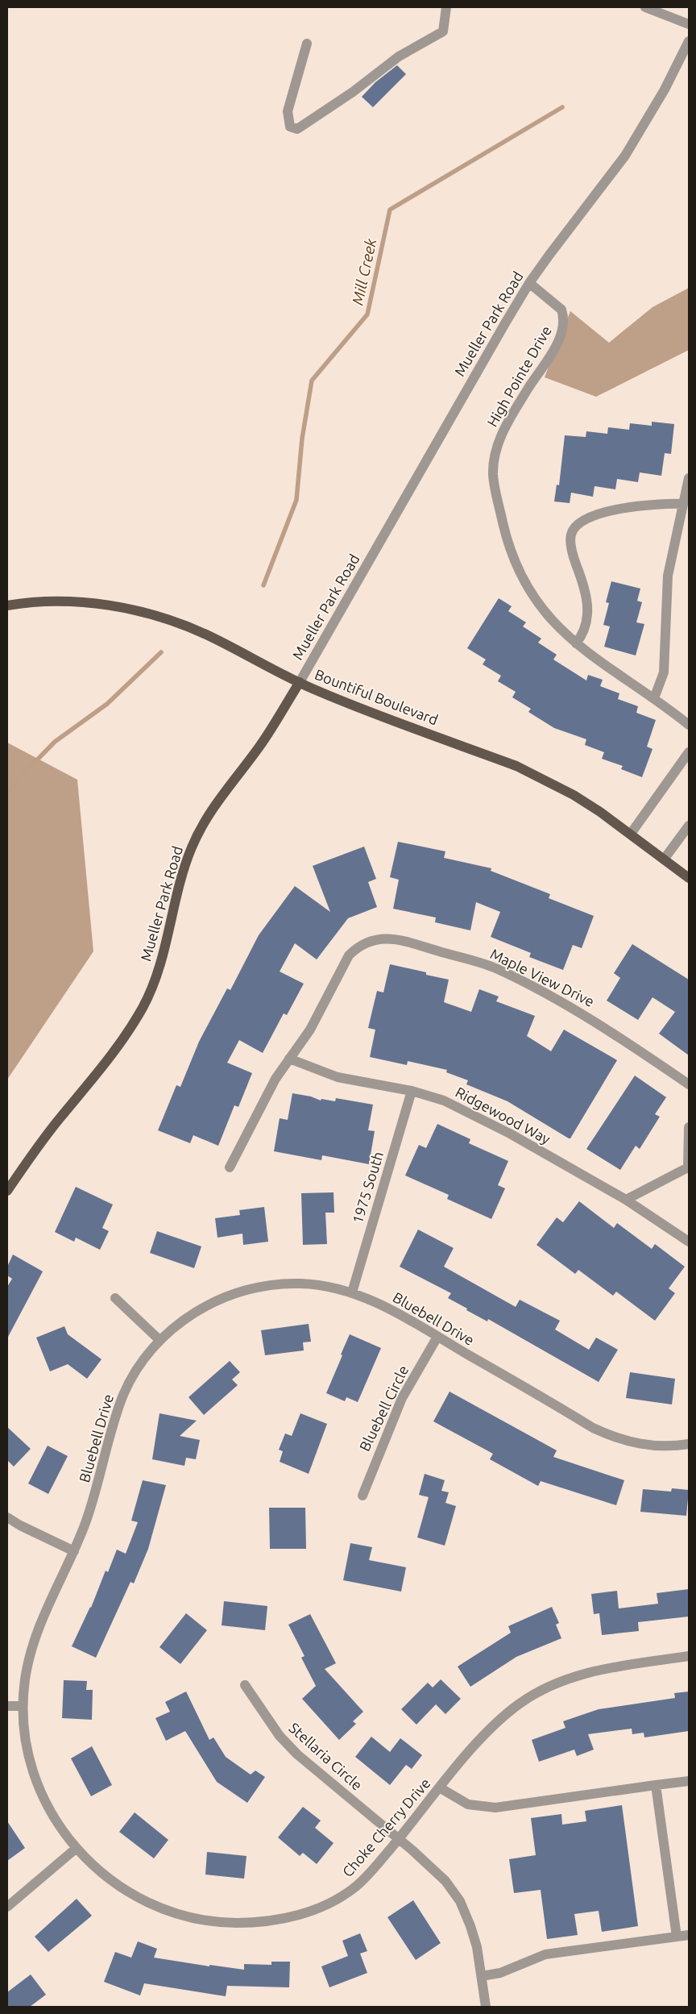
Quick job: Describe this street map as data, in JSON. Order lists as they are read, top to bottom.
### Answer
{
  "streets": {
    "main road": ["Mueller Park Road", "Bountiful Boulevard"],
    "street": [
      "High Pointe Drive",
      "Maple View Drive",
      "Ridgewood Way",
      "1975 South",
      "Bluebell Drive",
      "Bluebell Circle",
      "Stellaria Circle",
      "Choke Cherry Drive"
    ]
  },
  "crossings": [
    ["Mueller Park Road", "High Pointe Drive"],
    ["Mueller Park Road", "Bountiful Boulevard"],
    ["Maple View Drive", "Ridgewood Way"],
    ["Ridgewood Way", "1975 South"],
    ["1975 South", "Bluebell Drive"],
    ["Bluebell Drive", "Bluebell Circle"],
    ["Bluebell Drive", "Choke Cherry Drive"],
    ["Stellaria Circle", "Choke Cherry Drive"]
  ],
  "water": ["Mill Creek"]
}
